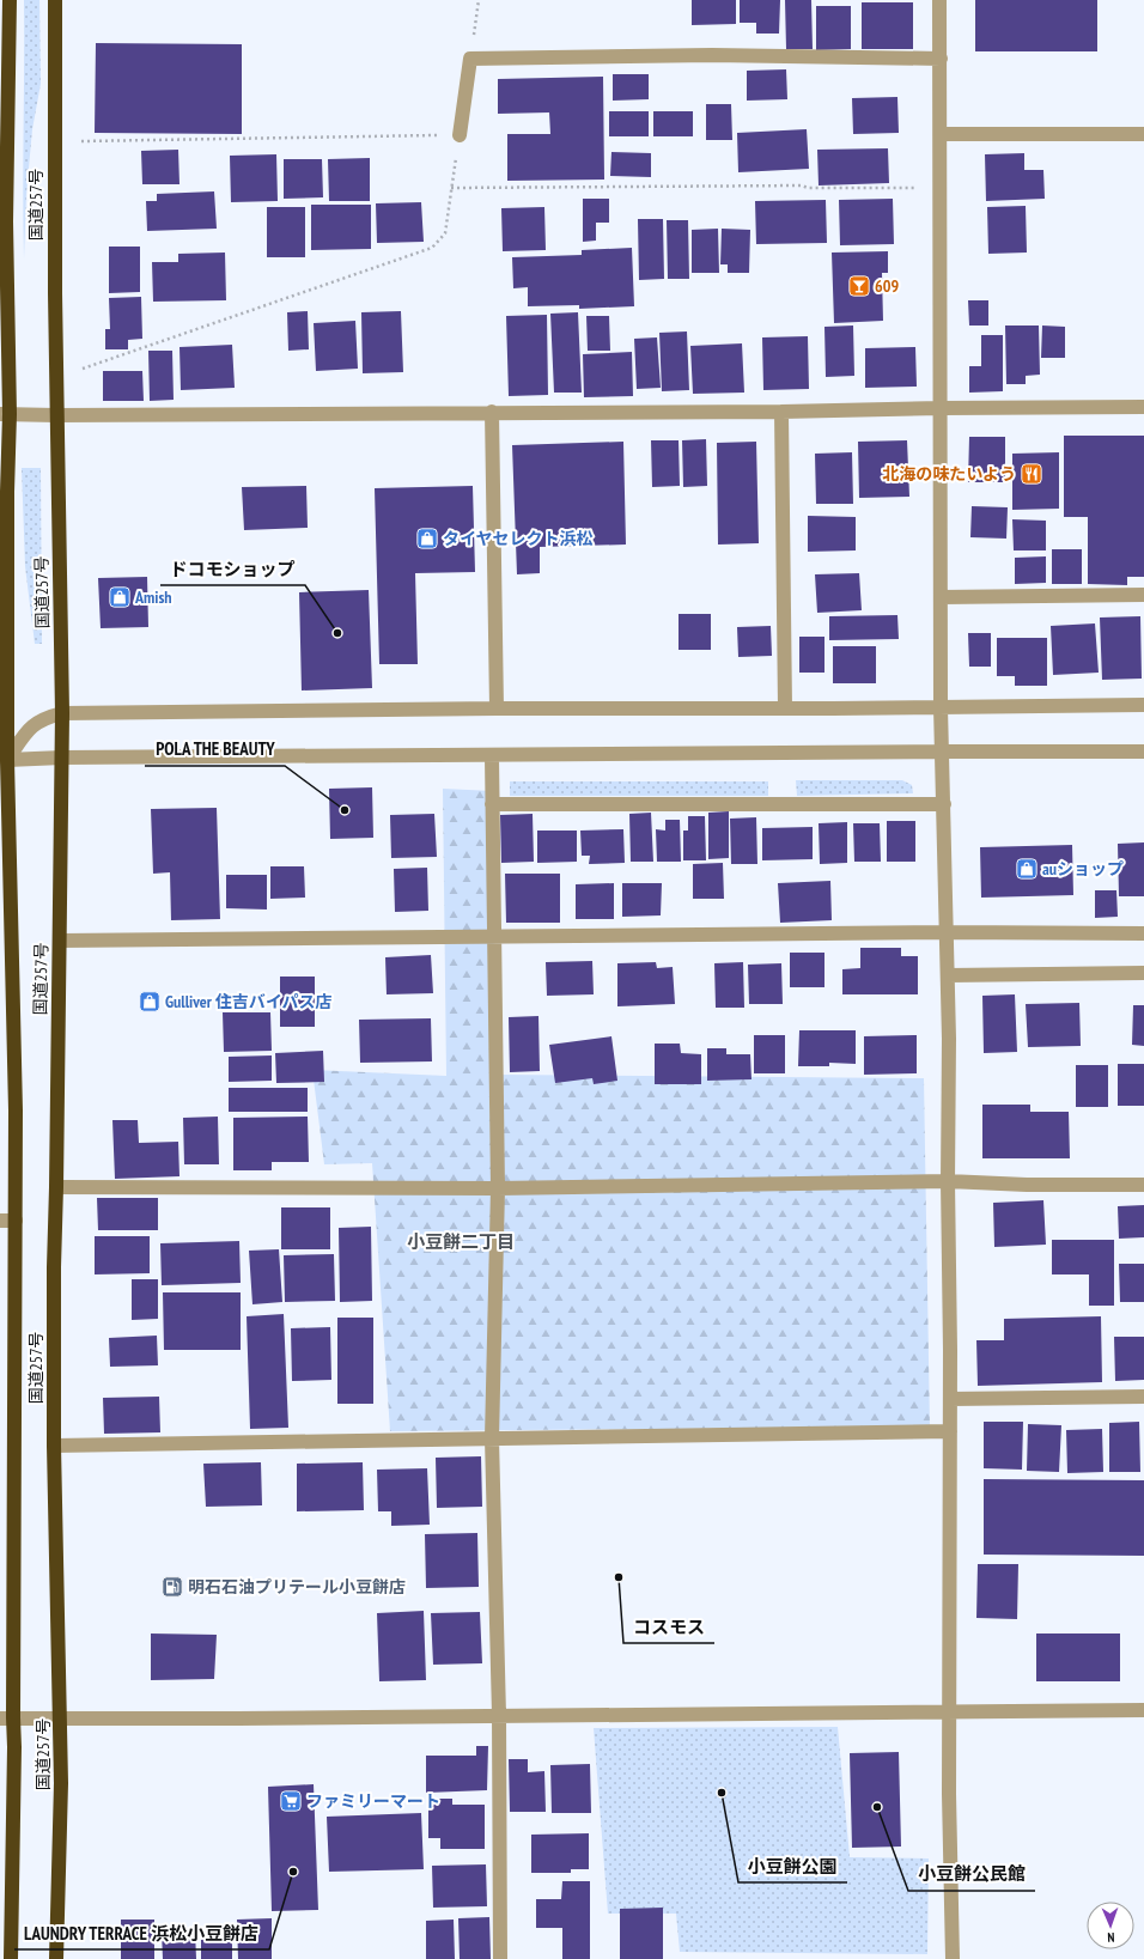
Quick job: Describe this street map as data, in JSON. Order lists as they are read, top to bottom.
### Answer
{
  "streets": {
    "highway": ["国道257号"]
  },
  "districts": ["小豆餅二丁目"],
  "places": {
    "bar": ["609"],
    "restaurant": ["北海の味たいよう"],
    "shop": [
      "タイヤセレクト浜松",
      "Amish",
      "auショップ",
      "Gulliver 住吉バイパス店"
    ],
    "other": [
      "ドコモショップ",
      "POLA THE BEAUTY",
      "コスモス",
      "小豆餅公園",
      "小豆餅公民館",
      "LAUNDRY TERRACE 浜松小豆餅店"
    ],
    "fuel station": ["明石石油プリテール小豆餅店"],
    "supermarket": ["ファミリーマート"]
  },
  "north": "bottom"
}
